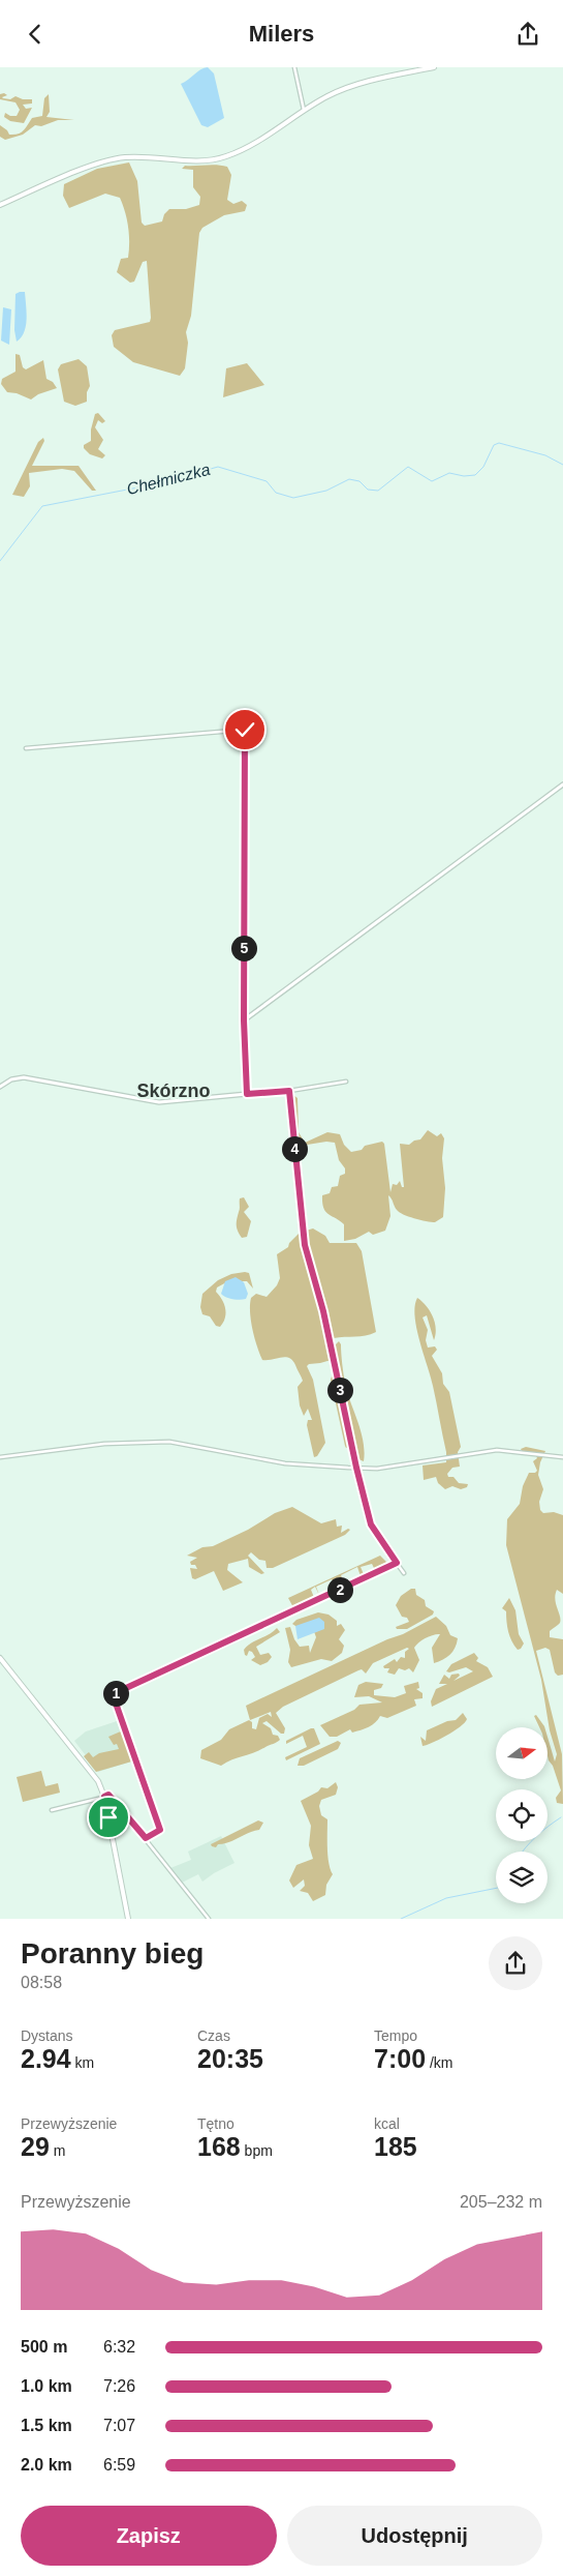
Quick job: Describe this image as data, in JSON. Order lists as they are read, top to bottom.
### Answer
{
  "districts": ["Skórzno"],
  "water": ["Chełmiczka"],
  "north": "right",
  "page": {
    "header": "Milers",
    "pins": [
      "5",
      "4",
      "3",
      "2",
      "1"
    ],
    "heading": ["Poranny bieg", "08:58"],
    "stats": [
      ["Dystans", "2.94 km"],
      ["Czas", "20:35"],
      ["Tempo", "7:00 /km"],
      ["Przewyższenie", "29 m"],
      ["Tętno", "168 bpm"],
      ["kcal", "185"]
    ],
    "chart": ["Przewyższenie", "205–232 m"],
    "list": [
      {
        "name": "500 m",
        "note": "6:32"
      },
      {
        "name": "1.0 km",
        "note": "7:26"
      },
      {
        "name": "1.5 km",
        "note": "7:07"
      },
      {
        "name": "2.0 km",
        "note": "6:59"
      }
    ],
    "buttons": ["Zapisz", "Udostępnij"]
  }
}
